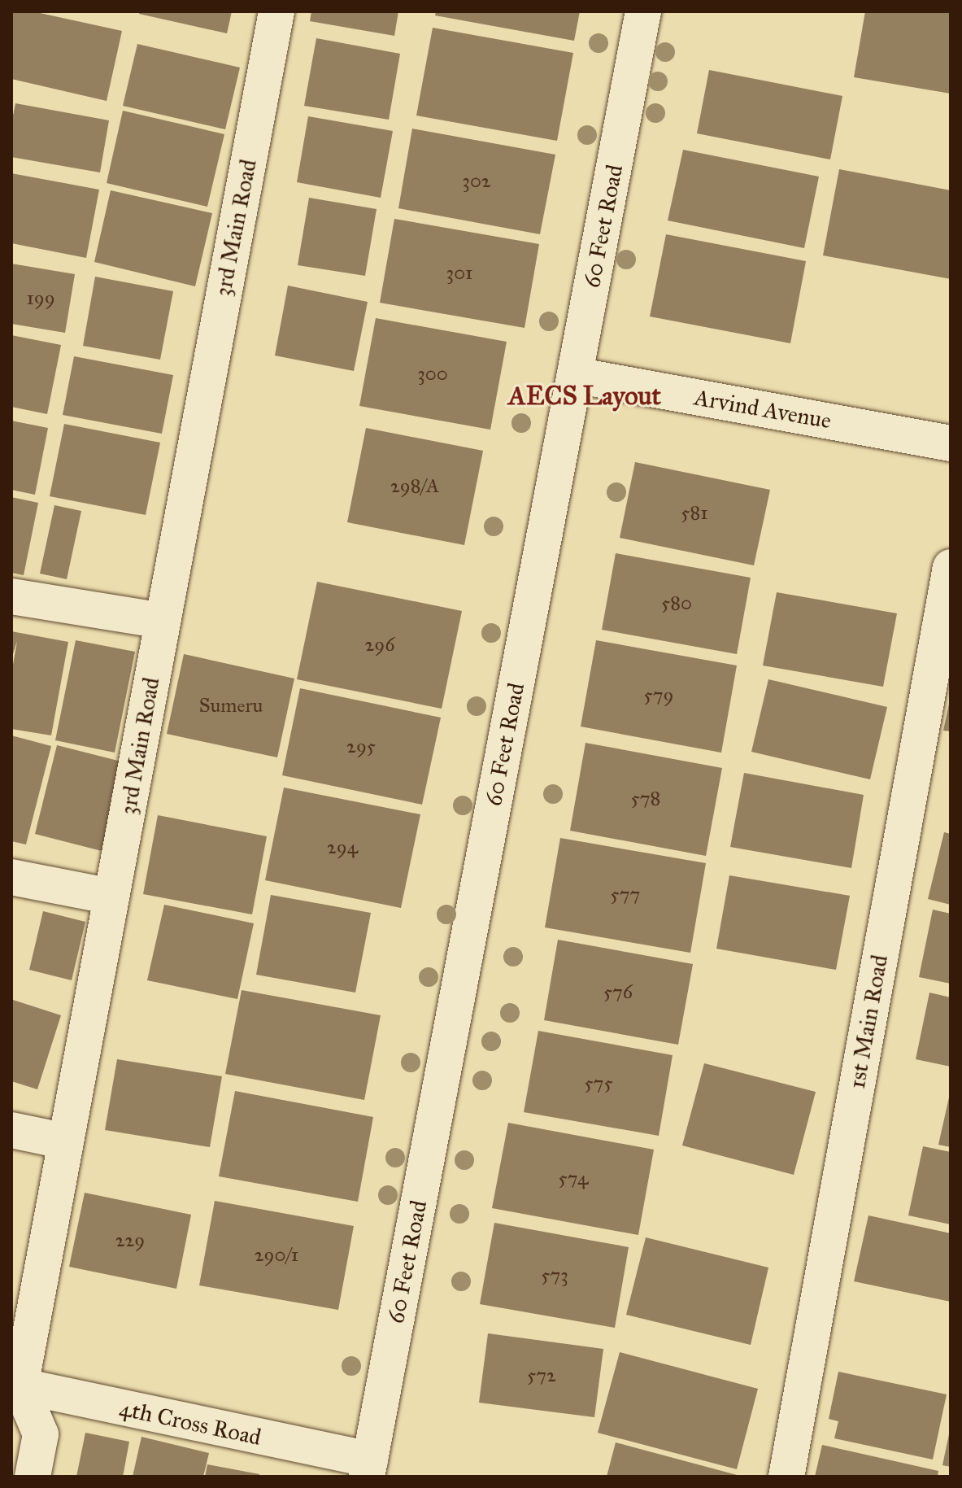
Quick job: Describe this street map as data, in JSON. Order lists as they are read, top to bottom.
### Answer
{
  "streets": {
    "street": [
      "60 Feet Road",
      "3rd Main Road",
      "Arvind Avenue",
      "1st Main Road",
      "4th Cross Road"
    ]
  },
  "crossings": [
    ["60 Feet Road", "Arvind Avenue"],
    ["60 Feet Road", "4th Cross Road"],
    ["3rd Main Road", "4th Cross Road"]
  ],
  "districts": ["AECS Layout"],
  "house_numbers": [
    "302",
    "301",
    "199",
    "300",
    "298/A",
    "581",
    "580",
    "296",
    "579",
    "Sumeru",
    "295",
    "578",
    "294",
    "577",
    "576",
    "575",
    "574",
    "229",
    "290/1",
    "573",
    "572"
  ]
}
